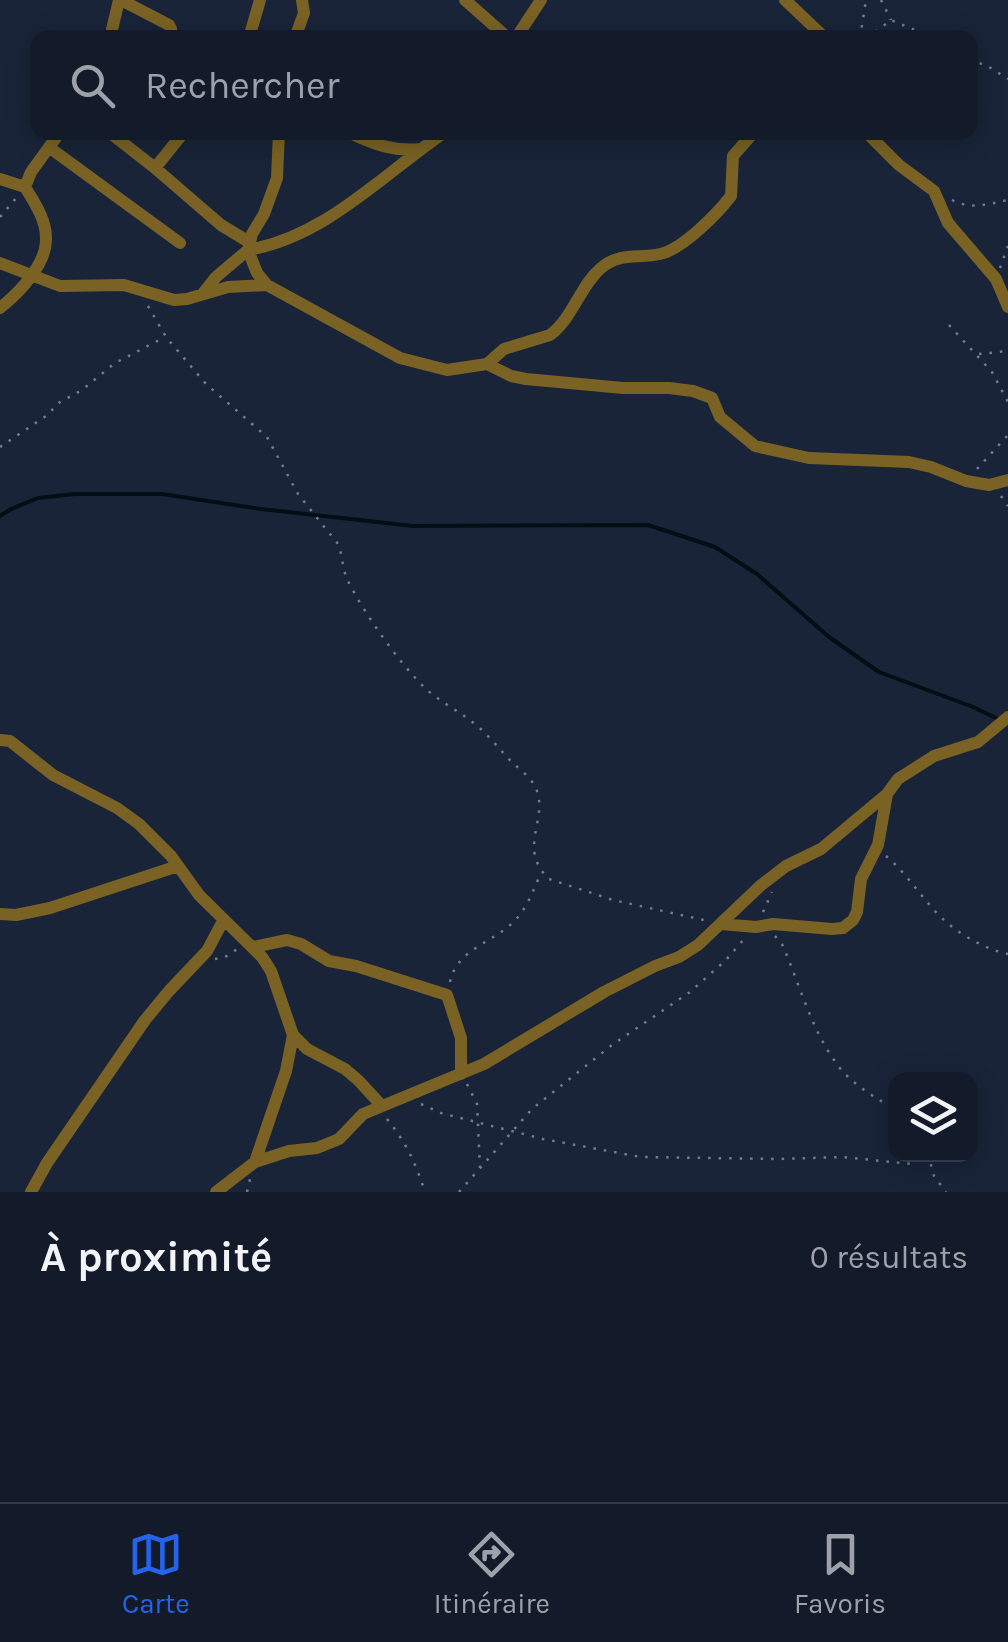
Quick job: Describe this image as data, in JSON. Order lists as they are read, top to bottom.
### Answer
{
  "page": {
    "search": "Rechercher",
    "heading": ["À proximité", "0 résultats"],
    "nav": ["Carte", "Itinéraire", "Favoris"]
  }
}
